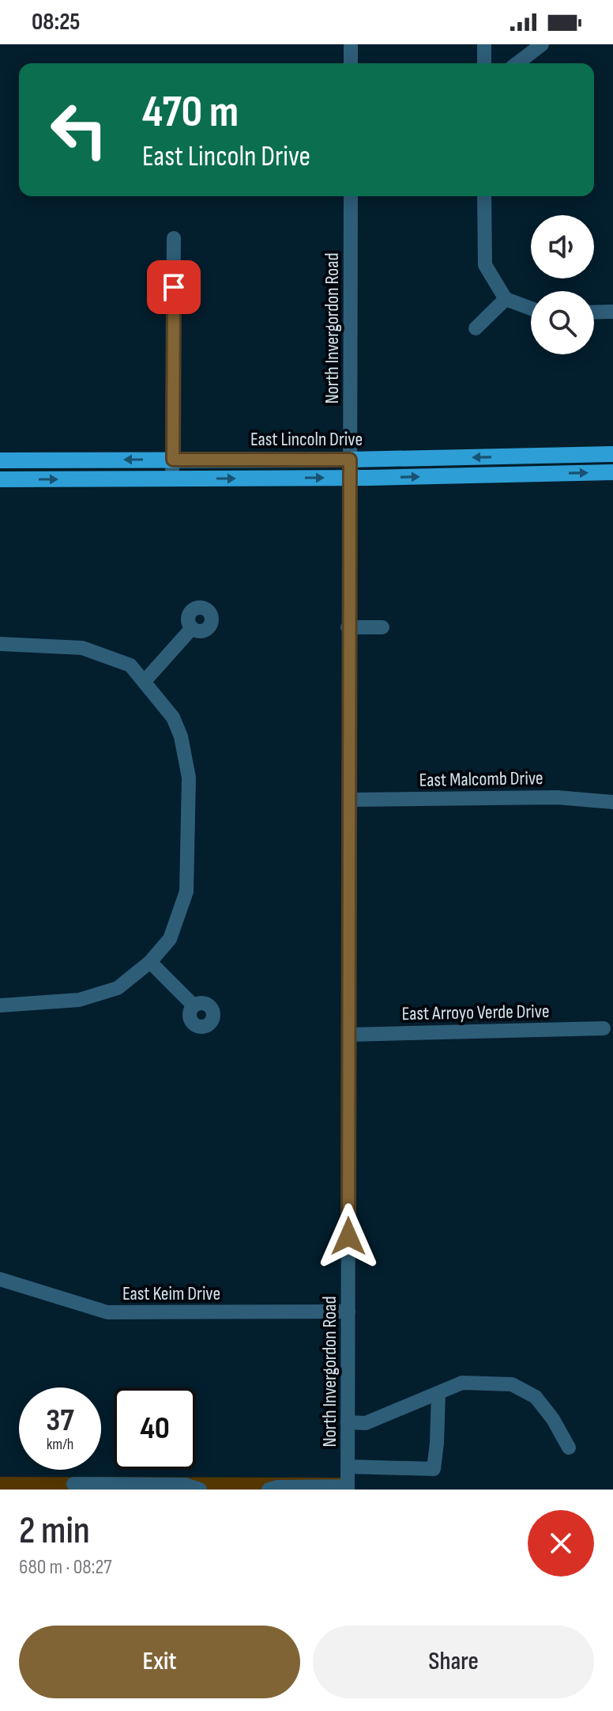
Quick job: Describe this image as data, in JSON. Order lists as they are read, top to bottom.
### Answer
{
  "streets": {
    "main road": ["East Lincoln Drive"],
    "street": [
      "North Invergordon Road",
      "East Malcomb Drive",
      "East Arroyo Verde Drive",
      "East Keim Drive"
    ]
  },
  "crossings": [
    ["North Invergordon Road", "East Lincoln Drive"],
    ["North Invergordon Road", "East Malcomb Drive"],
    ["North Invergordon Road", "East Arroyo Verde Drive"],
    ["North Invergordon Road", "East Keim Drive"]
  ],
  "page": {
    "status": "08:25",
    "turn": ["470 m", "East Lincoln Drive"],
    "speed": "37 km/h",
    "limit": "40",
    "heading": ["2 min", "680 m · 08:27"],
    "buttons": ["Exit", "Share"]
  }
}
